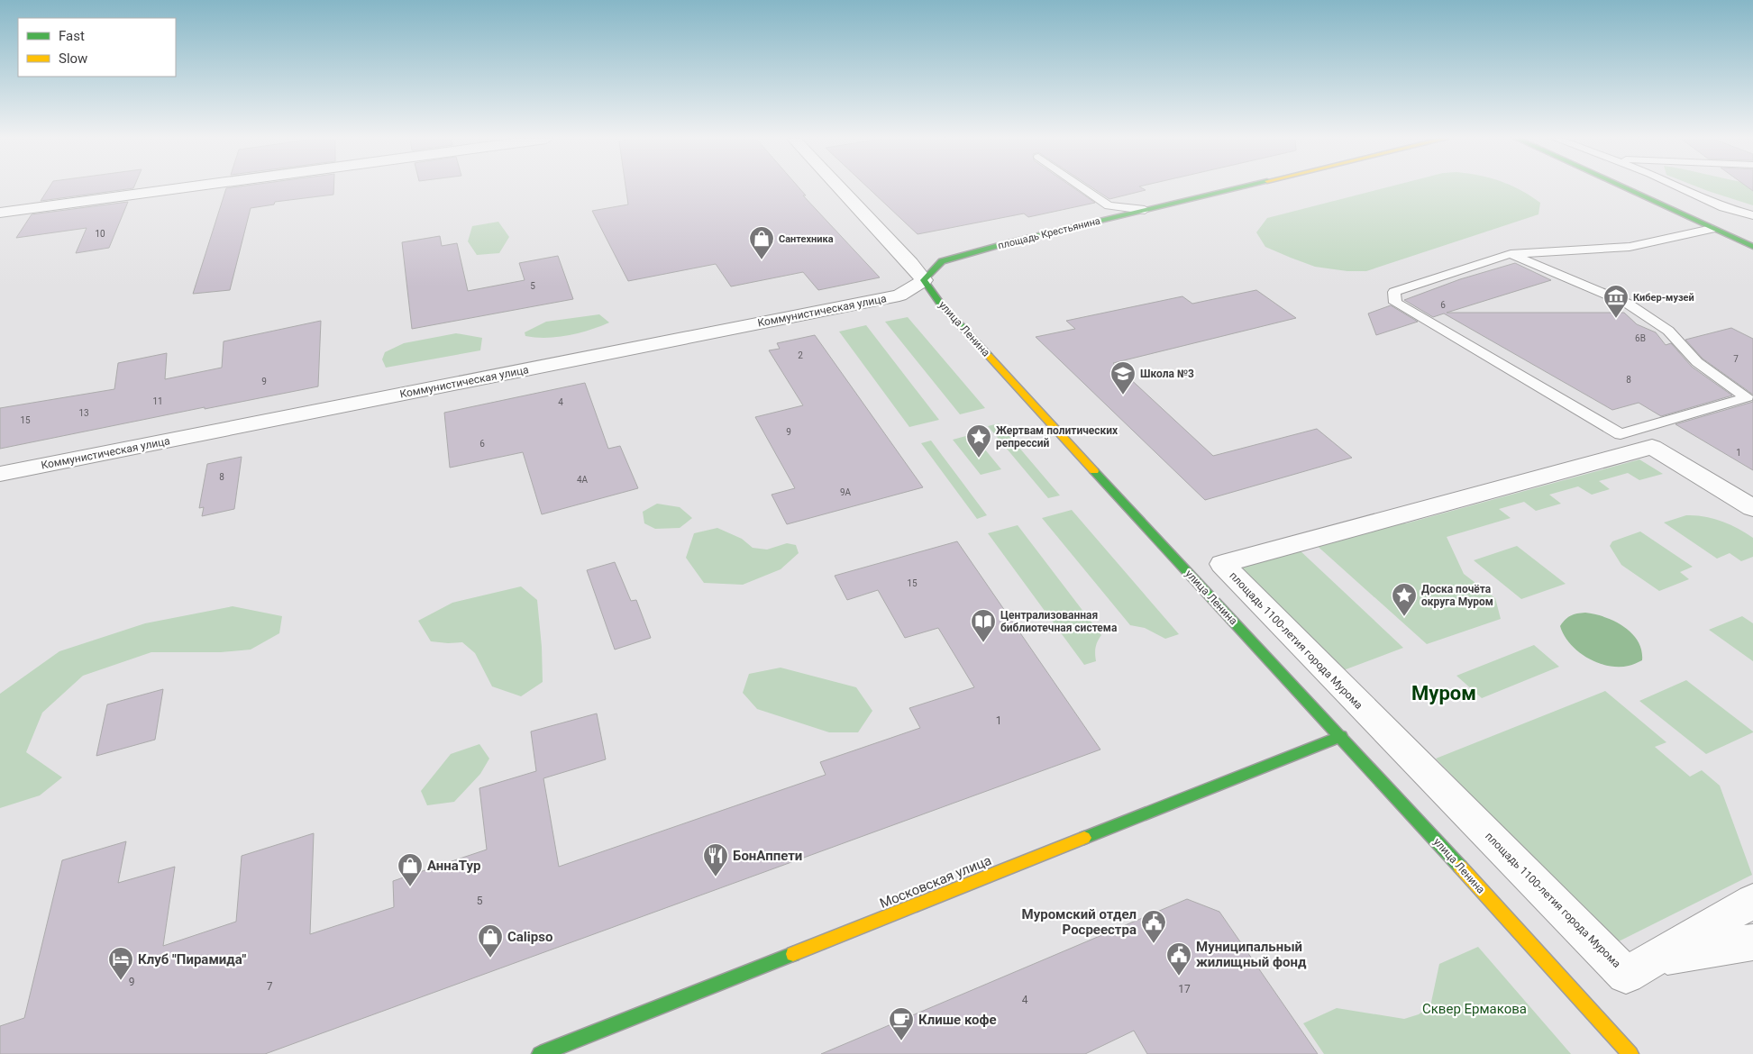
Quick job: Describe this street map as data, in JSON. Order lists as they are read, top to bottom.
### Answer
{
  "streets": {
    "street": [
      "площадь Крестьянина",
      "Коммунистическая улица",
      "улица Ленина",
      "площадь 1100-летия города Мурома",
      "Московская улица"
    ]
  },
  "crossings": [
    ["площадь Крестьянина", "Коммунистическая улица"],
    ["площадь Крестьянина", "улица Ленина"],
    ["Коммунистическая улица", "улица Ленина"],
    ["улица Ленина", "Московская улица"]
  ],
  "districts": ["Муром"],
  "parks": ["Сквер Ермакова"],
  "places": {
    "shop": ["Сантехника", "АннаТур", "Calipso"],
    "museum": ["Кибер-музей"],
    "school or university": ["Школа №3"],
    "place": ["Жертвам политических репрессий", "Доска почёта округа Муром"],
    "library": ["Централизованная библиотечная система"],
    "restaurant": ["БонАппети"],
    "public building": ["Муромский отдел Росреестра", "Муниципальный жилищный фонд"],
    "hotel": ["Клуб \"Пирамида\""],
    "cafe": ["Клише кофе"]
  },
  "house_numbers": [
    "10",
    "5",
    "6",
    "6В",
    "2",
    "7",
    "8",
    "9",
    "11",
    "4",
    "13",
    "15",
    "9",
    "6",
    "1",
    "8",
    "4А",
    "9А",
    "15",
    "1",
    "5",
    "9",
    "7",
    "17",
    "4"
  ],
  "legend": ["Fast", "Slow"]
}
